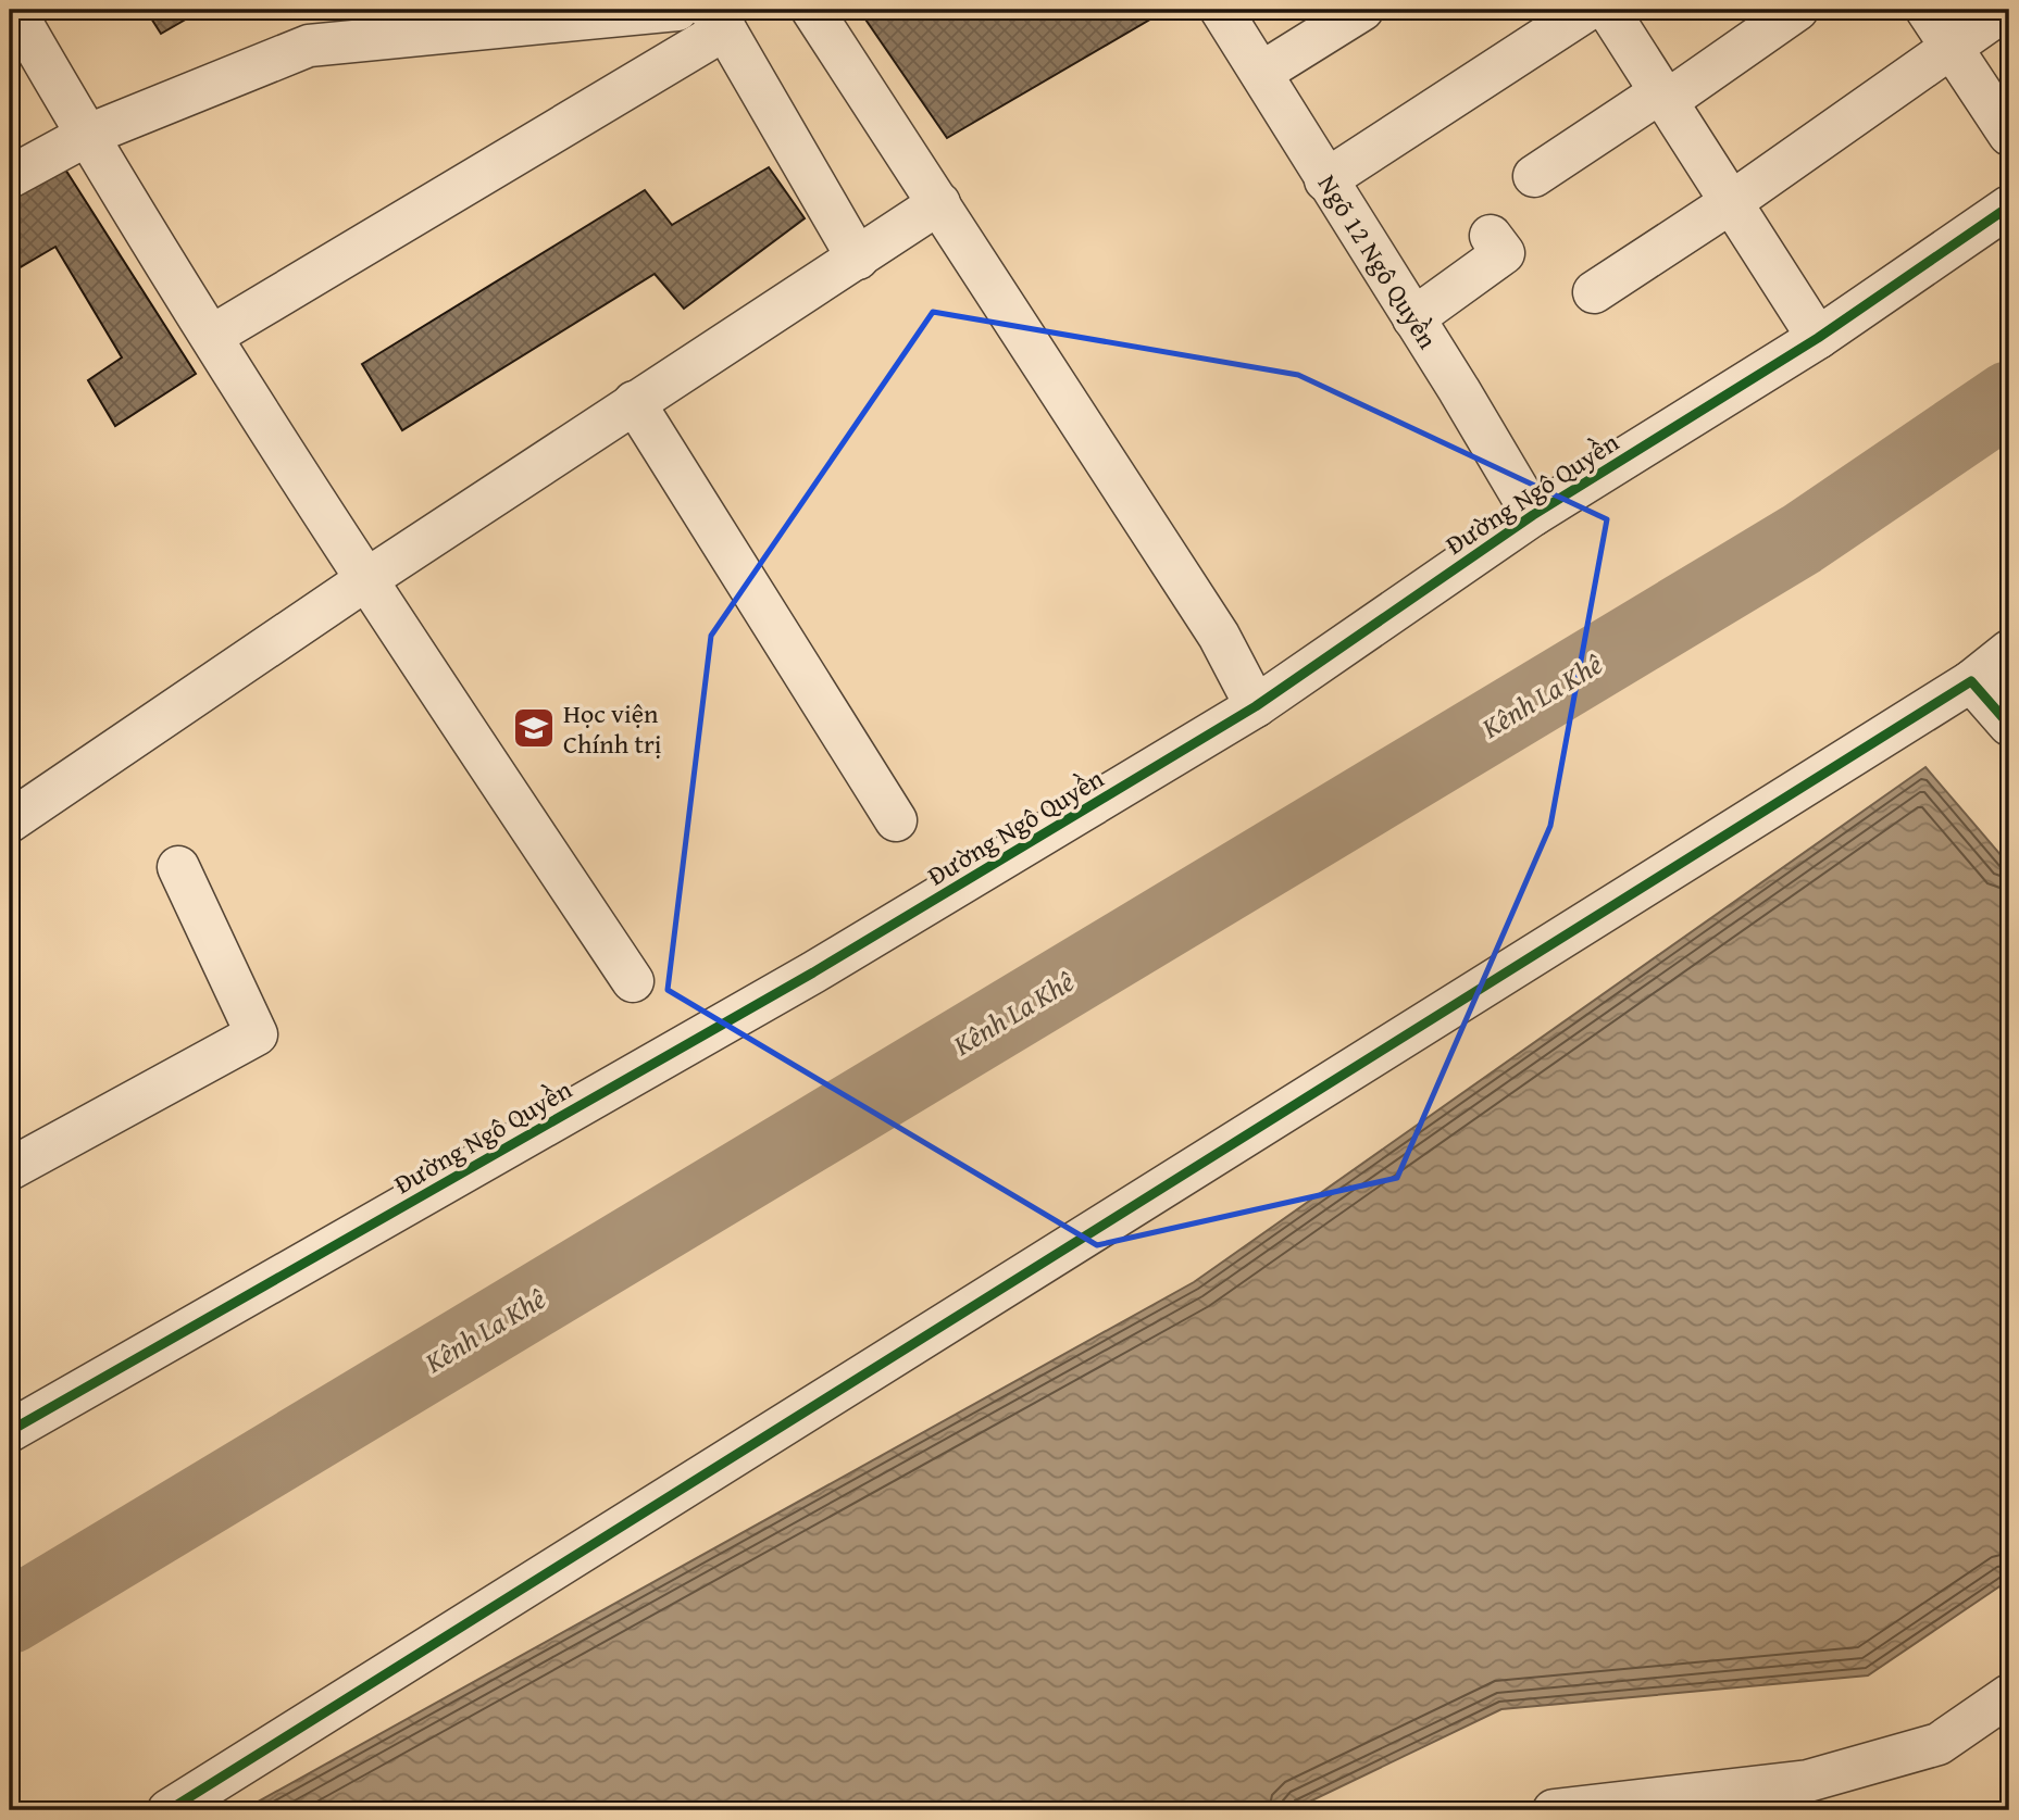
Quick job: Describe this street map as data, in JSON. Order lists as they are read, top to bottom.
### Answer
{
  "streets": {
    "street": ["Ngõ 12 Ngô Quyền", "Đường Ngô Quyền"]
  },
  "crossings": [
    ["Ngõ 12 Ngô Quyền", "Đường Ngô Quyền"]
  ],
  "water": ["Kênh La Khê"],
  "places": {
    "school or university": ["Học viện Chính trị"]
  }
}
